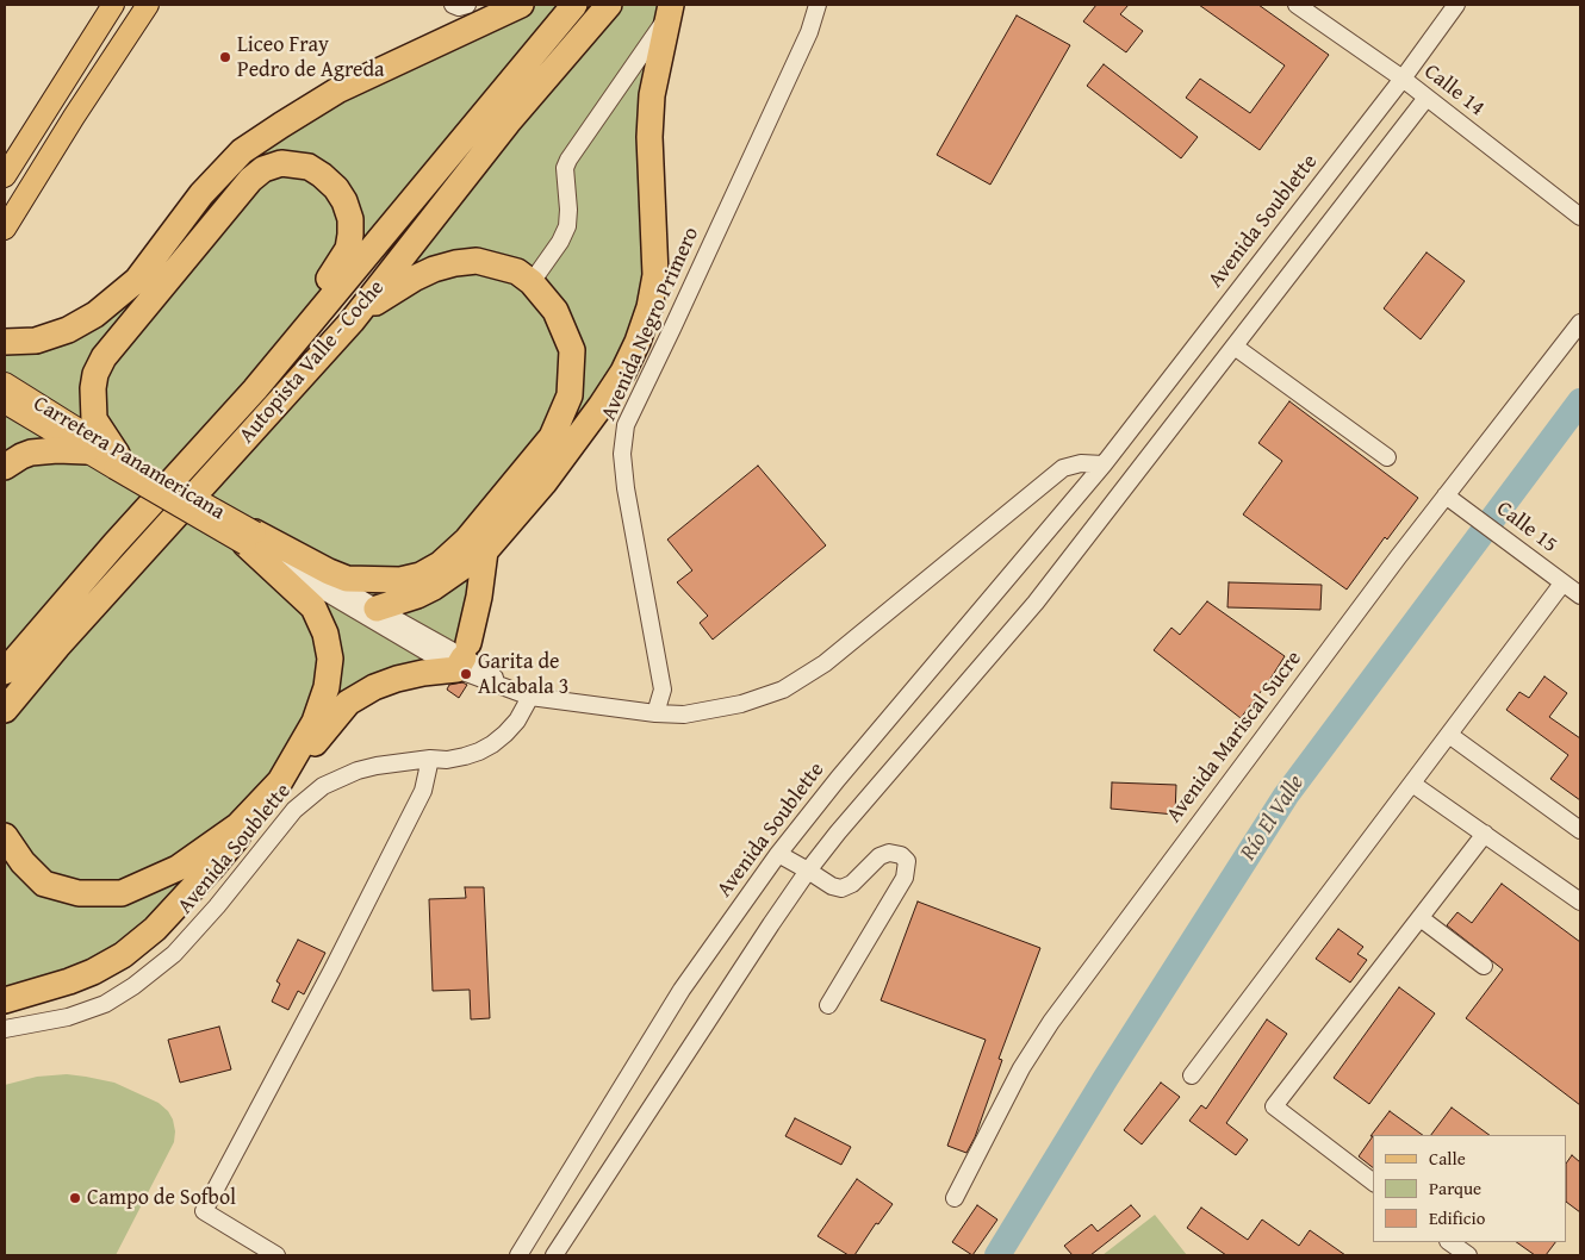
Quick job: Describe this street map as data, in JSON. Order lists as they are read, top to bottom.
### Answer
{
  "streets": {
    "highway": ["Autopista Valle - Coche"],
    "main road": ["Carretera Panamericana"],
    "street": [
      "Calle 14",
      "Avenida Soublette",
      "Avenida Negro Primero",
      "Calle 15",
      "Avenida Mariscal Sucre"
    ]
  },
  "crossings": [
    ["Calle 14", "Avenida Soublette"],
    ["Calle 15", "Avenida Mariscal Sucre"]
  ],
  "water": ["Río El Valle"],
  "places": ["Liceo Fray Pedro de Agreda", "Garita de Alcabala 3", "Campo de Sofbol"],
  "legend": ["Calle", "Parque", "Edificio"]
}
